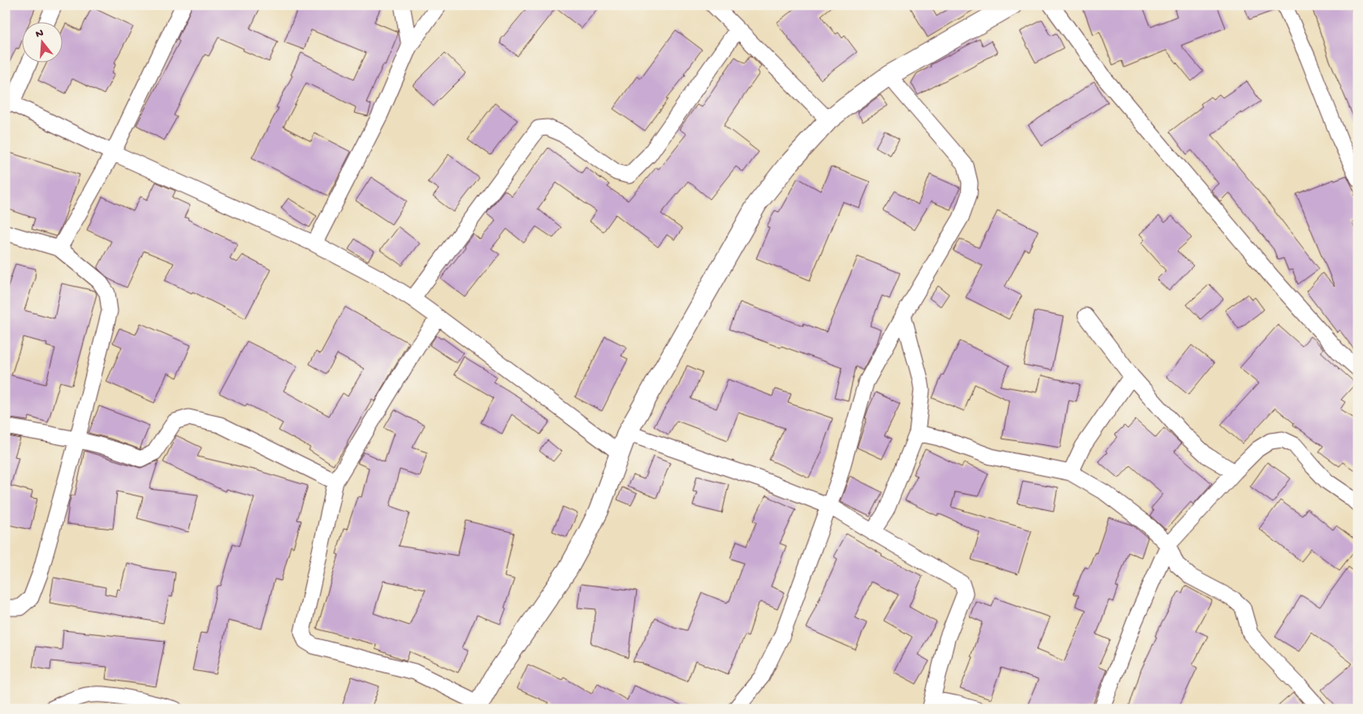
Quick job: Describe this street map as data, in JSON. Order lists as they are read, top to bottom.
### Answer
{
  "north": "top"
}
